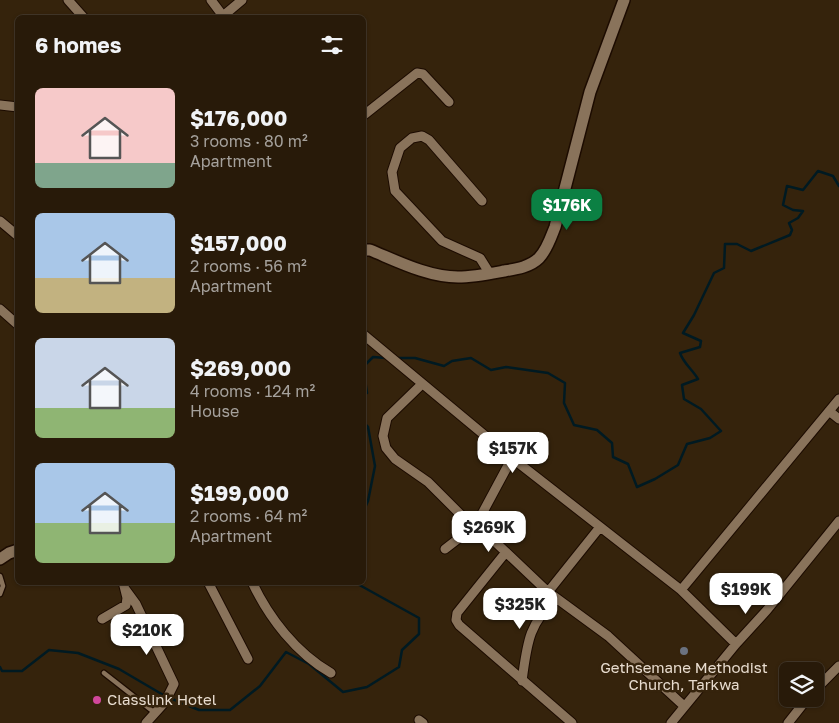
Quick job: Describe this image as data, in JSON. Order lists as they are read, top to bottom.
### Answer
{
  "places": ["Gethsemane Methodist Church, Tarkwa", "Classlink Hotel"],
  "page": {
    "heading": "6 homes",
    "list": [
      {
        "name": "$176,000",
        "note": "3 rooms · 80 m² · Apartment"
      },
      {
        "name": "$157,000",
        "note": "2 rooms · 56 m² · Apartment"
      },
      {
        "name": "$269,000",
        "note": "4 rooms · 124 m² · House"
      },
      {
        "name": "$199,000",
        "note": "2 rooms · 64 m² · Apartment"
      }
    ],
    "price": [
      "$176K",
      "$157K",
      "$269K",
      "$199K",
      "$325K",
      "$210K"
    ]
  }
}
